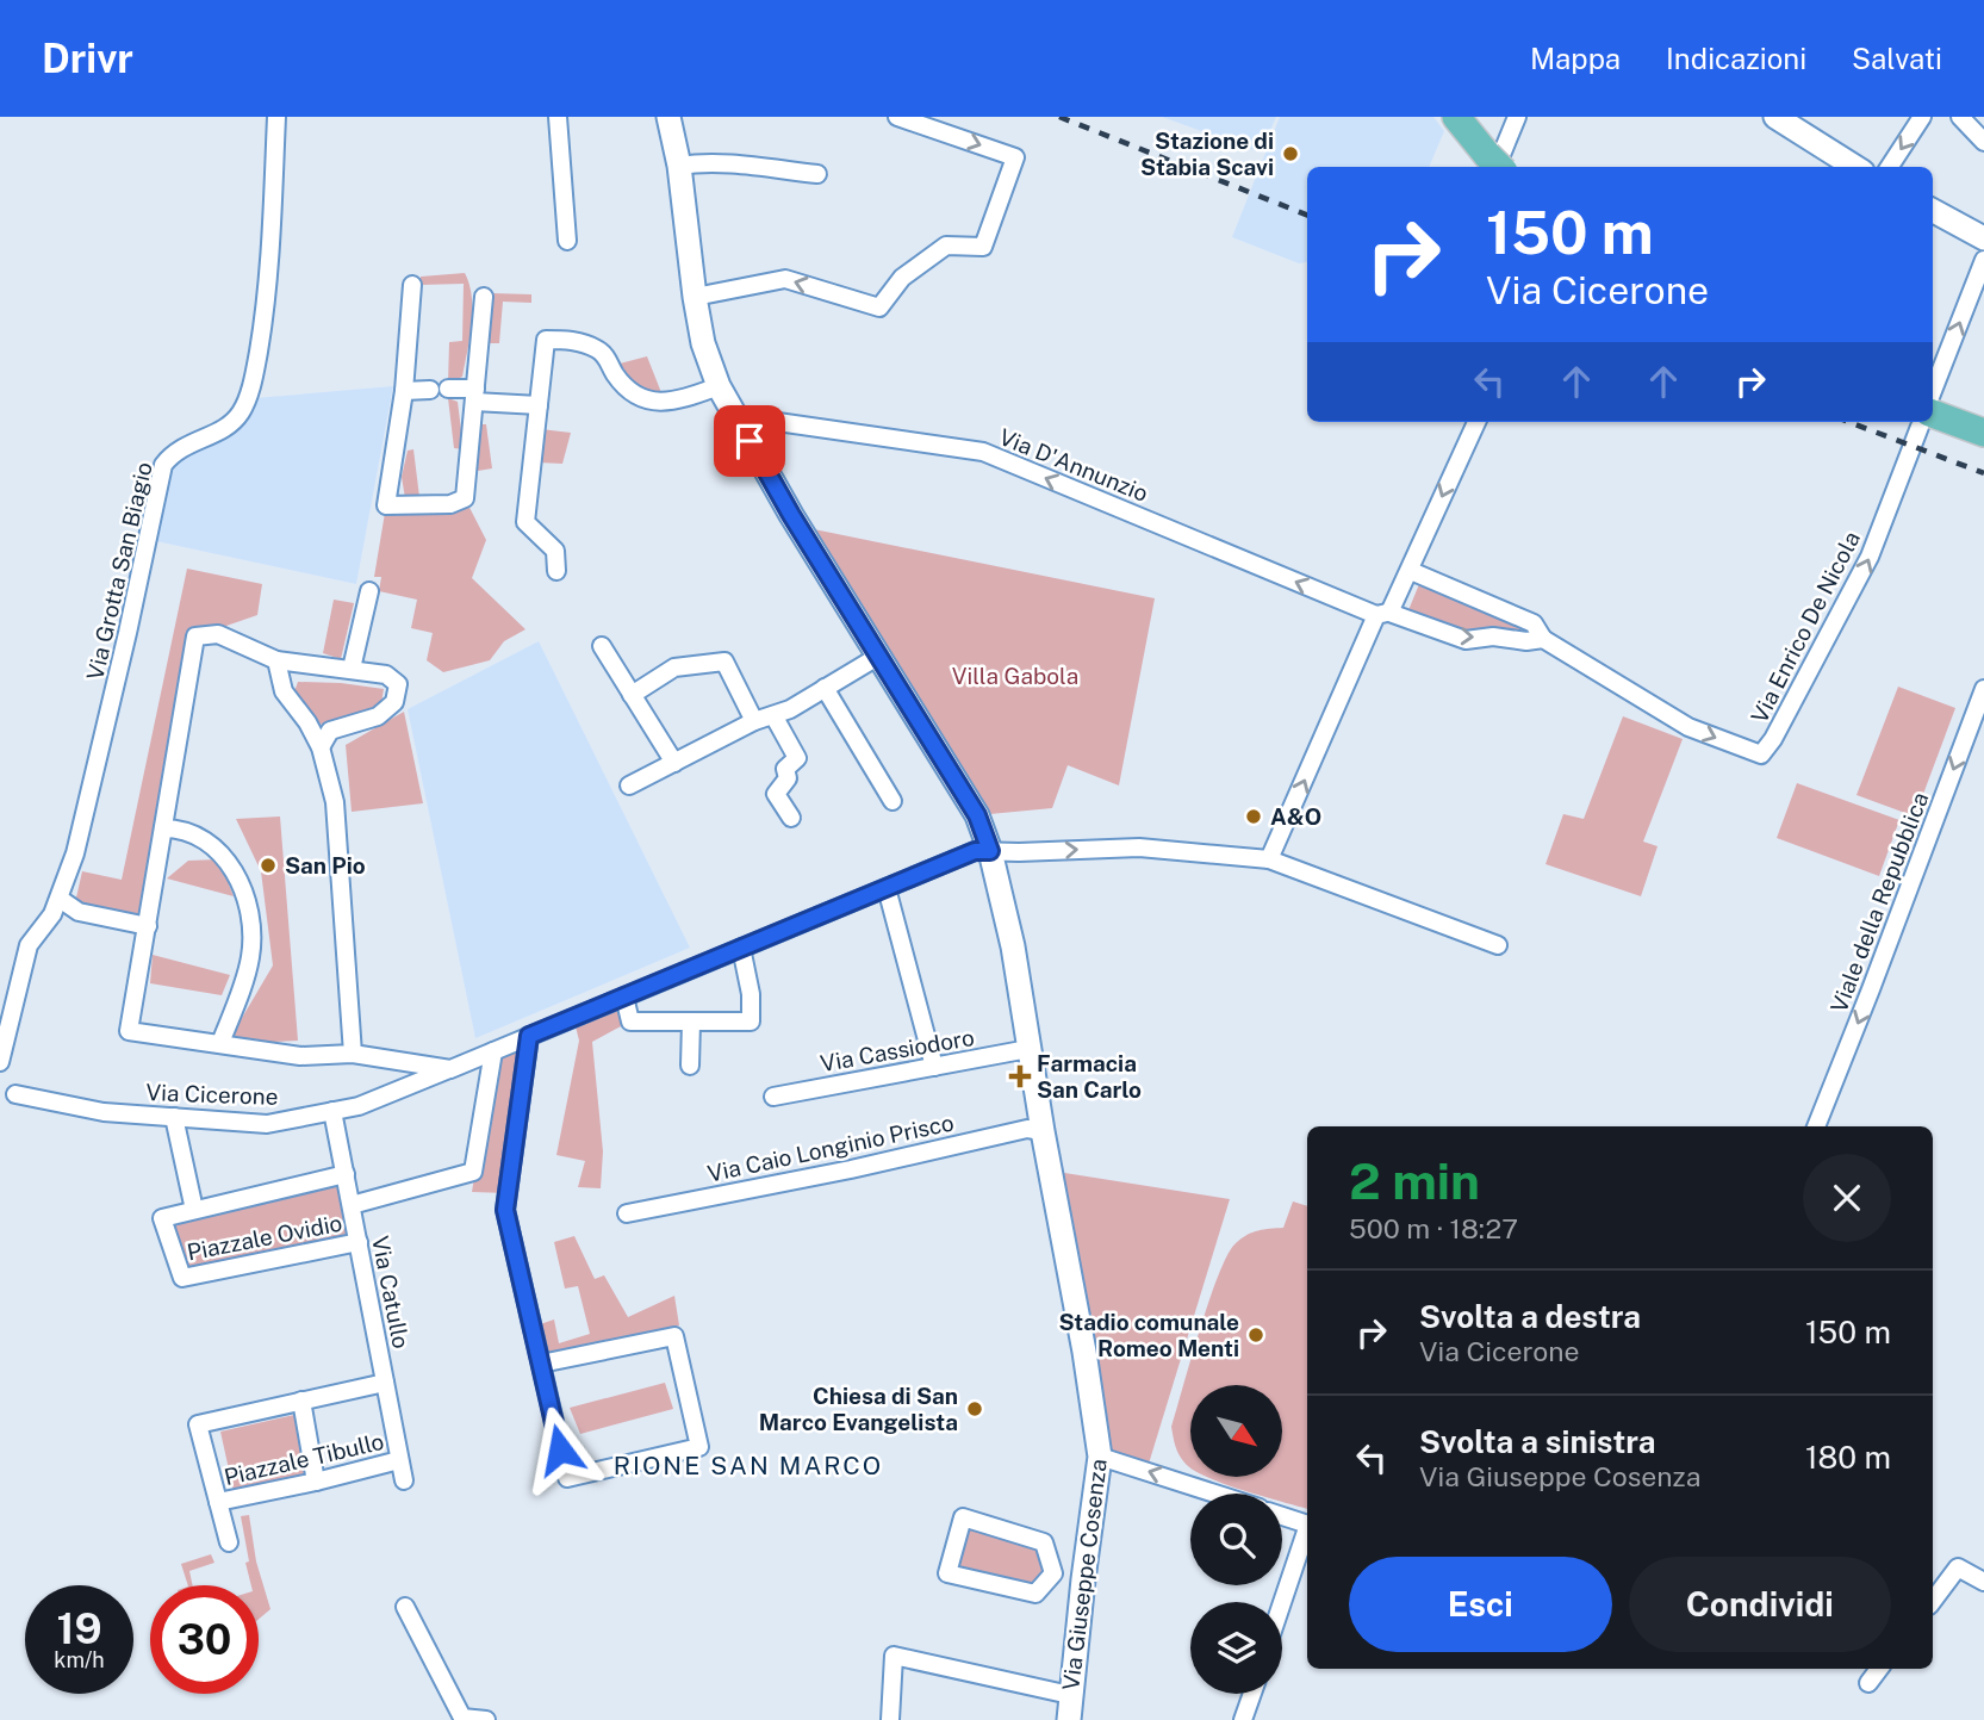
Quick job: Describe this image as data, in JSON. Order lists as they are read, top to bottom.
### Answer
{
  "streets": {
    "main road": ["Via Giuseppe Cosenza"],
    "street": [
      "Via D'Annunzio",
      "Via Grotta San Biagio",
      "Via Enrico De Nicola",
      "Viale della Repubblica",
      "Via Cassiodoro",
      "Via Cicerone",
      "Via Caio Longinio Prisco",
      "Piazzale Ovidio",
      "Via Catullo",
      "Piazzale Tibullo"
    ]
  },
  "crossings": [
    ["Via D'Annunzio", "Via Enrico De Nicola"],
    ["Via D'Annunzio", "Via Giuseppe Cosenza"],
    ["Via Cassiodoro", "Via Giuseppe Cosenza"],
    ["Via Cicerone", "Via Catullo"],
    ["Via Cicerone", "Via Giuseppe Cosenza"],
    ["Via Caio Longinio Prisco", "Via Giuseppe Cosenza"],
    ["Piazzale Ovidio", "Via Catullo"],
    ["Via Catullo", "Piazzale Tibullo"]
  ],
  "one_way": ["Via D'Annunzio", "Viale della Repubblica"],
  "districts": ["RIONE SAN MARCO"],
  "parks": ["Villa Gabola"],
  "places": {
    "other": [
      "Stazione di Stabia Scavi",
      "A&O",
      "San Pio",
      "Stadio comunale Romeo Menti",
      "Chiesa di San Marco Evangelista"
    ],
    "health": ["Farmacia San Carlo"]
  },
  "north": "bottom right",
  "page": {
    "header": "Drivr",
    "nav": ["Mappa", "Indicazioni", "Salvati"],
    "turn": ["150 m", "Via Cicerone"],
    "heading": ["2 min", "500 m · 18:27"],
    "list": [
      {
        "name": "Svolta a destra",
        "note": "Via Cicerone",
        "value": "150 m"
      },
      {
        "name": "Svolta a sinistra",
        "note": "Via Giuseppe Cosenza",
        "value": "180 m"
      }
    ],
    "buttons": ["Esci", "Condividi"],
    "speed": "19 km/h",
    "limit": "30"
  }
}
